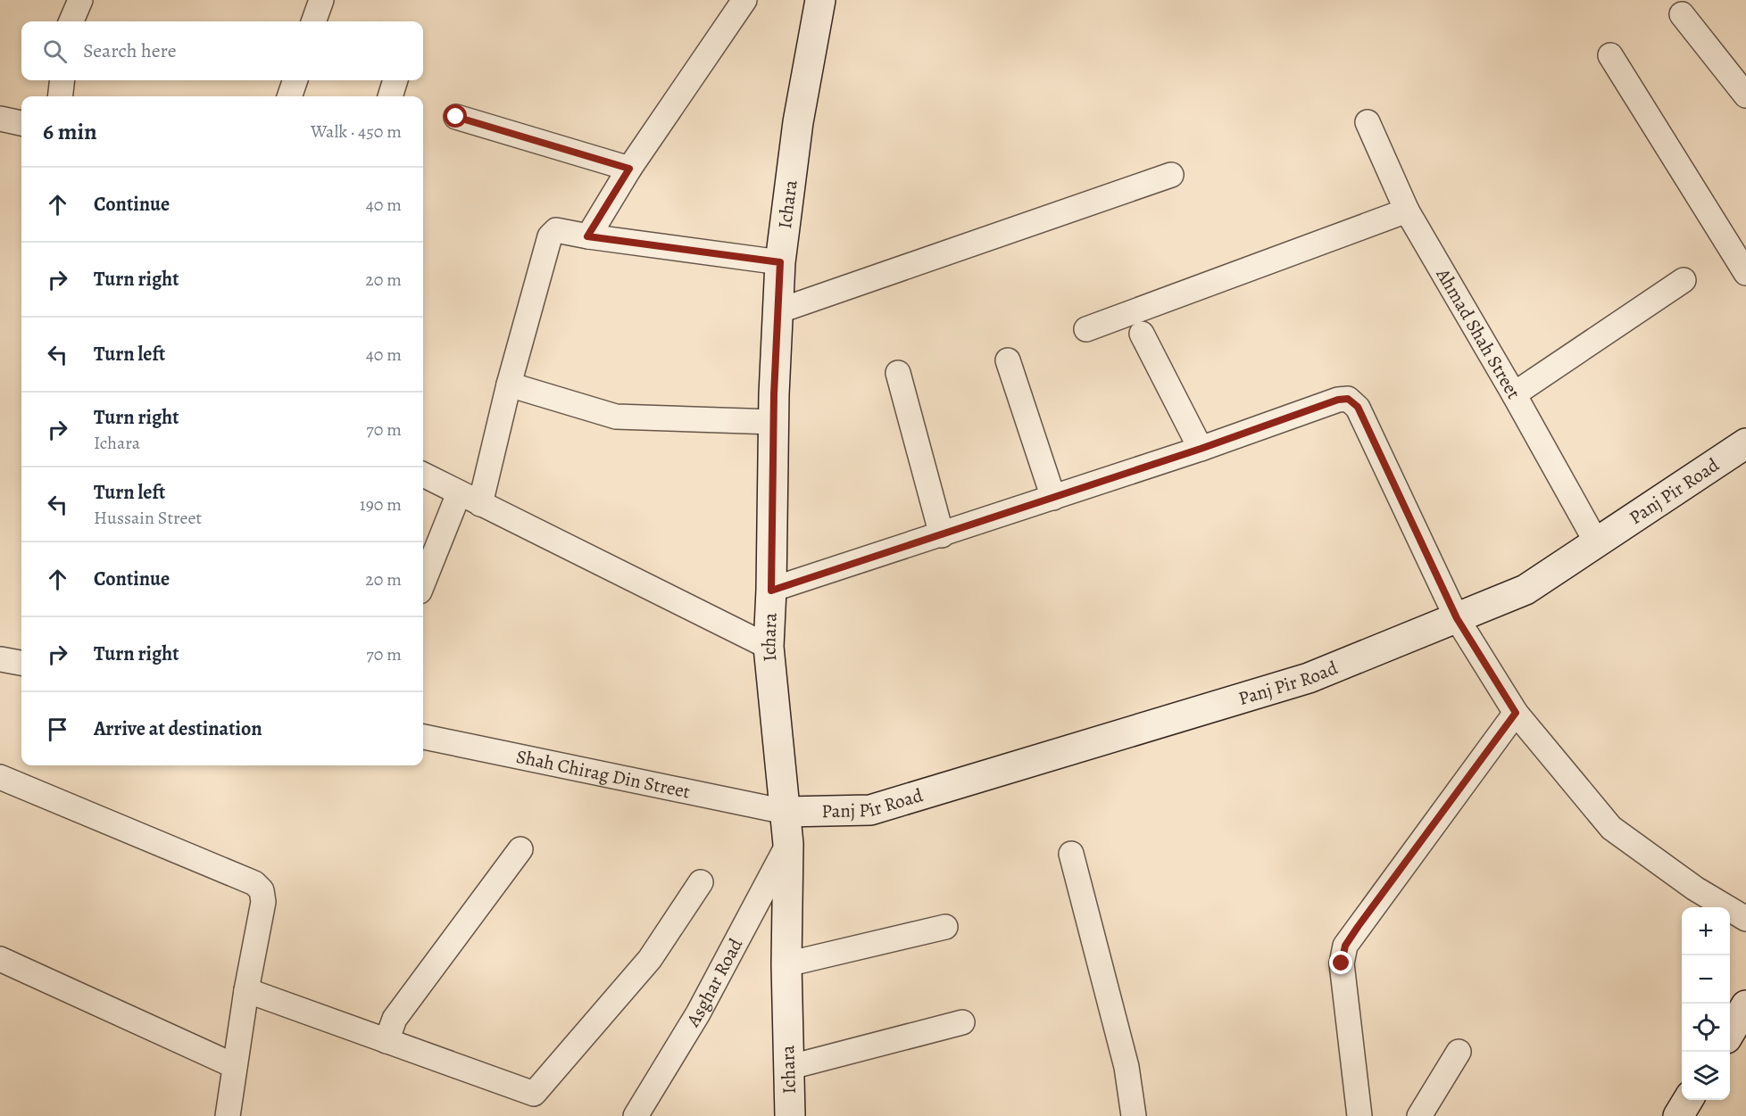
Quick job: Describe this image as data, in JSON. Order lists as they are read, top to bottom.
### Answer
{
  "streets": {
    "street": [
      "Ichara",
      "Ahmad Shah Street",
      "Panj Pir Road",
      "Shah Chirag Din Street",
      "Asghar Road"
    ]
  },
  "crossings": [
    ["Ichara", "Panj Pir Road"],
    ["Ichara", "Shah Chirag Din Street"],
    ["Ichara", "Asghar Road"],
    ["Ahmad Shah Street", "Panj Pir Road"],
    ["Panj Pir Road", "Shah Chirag Din Street"]
  ],
  "page": {
    "search": "Search here",
    "heading": ["6 min", "Walk · 450 m"],
    "list": [
      ["Continue", "40 m"],
      ["Turn right", "20 m"],
      ["Turn left", "40 m"],
      ["Turn right", "Ichara", "70 m"],
      ["Turn left", "Hussain Street", "190 m"],
      ["Continue", "20 m"],
      ["Turn right", "70 m"],
      "Arrive at destination"
    ],
    "map_buttons": ["+", "−"]
  }
}
